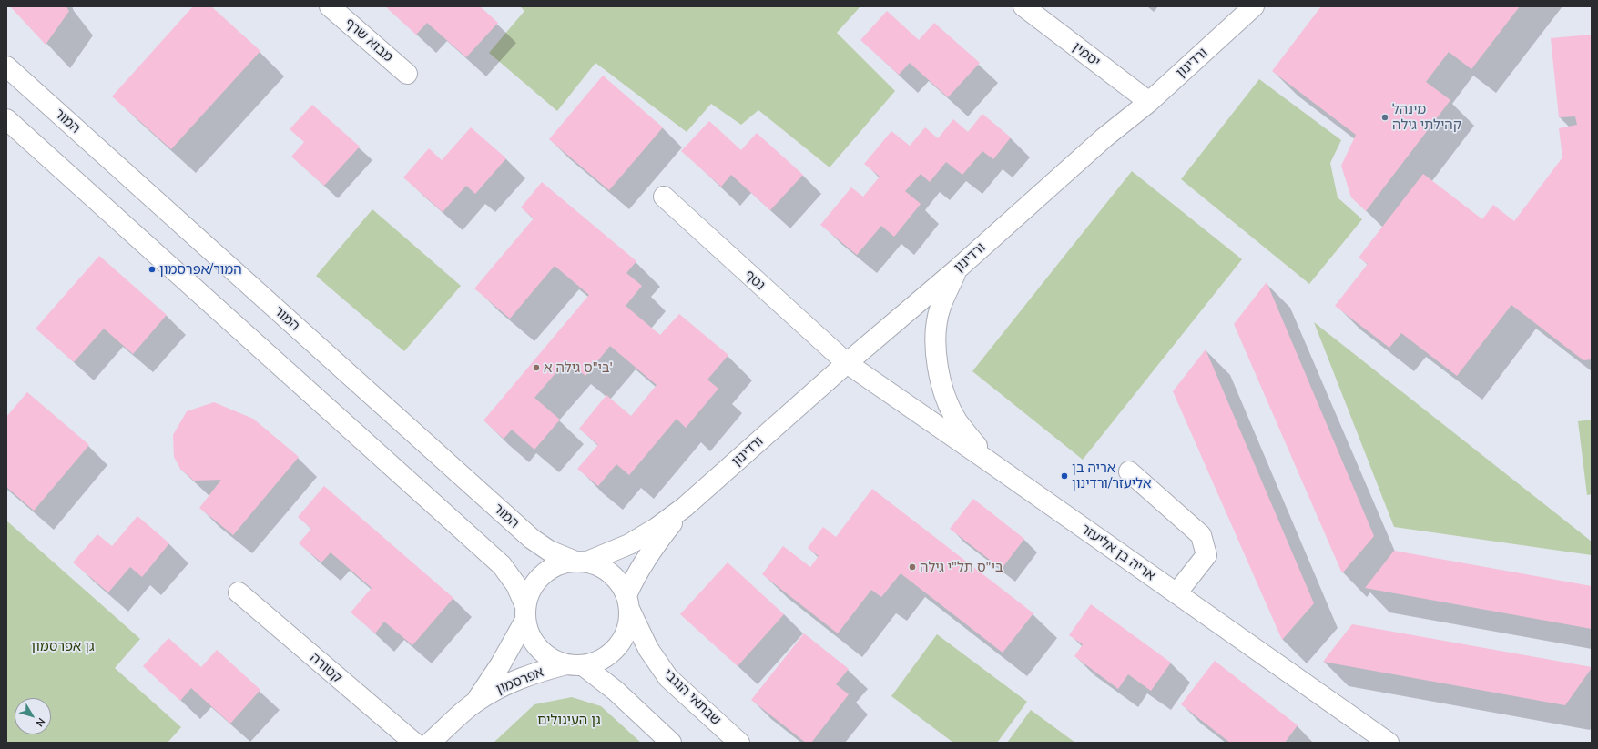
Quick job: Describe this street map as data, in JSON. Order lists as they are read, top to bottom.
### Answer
{
  "streets": {
    "street": [
      "מבוא שרף",
      "יסמין",
      "ורדינון",
      "המור",
      "נטף",
      "אריה בן אליעזר",
      "קטורה",
      "אפרסמון",
      "שבתאי הנגבי"
    ]
  },
  "crossings": [
    ["יסמין", "ורדינון"],
    ["ורדינון", "המור"],
    ["ורדינון", "נטף"],
    ["ורדינון", "אריה בן אליעזר"],
    ["ורדינון", "אפרסמון"],
    ["ורדינון", "שבתאי הנגבי"],
    ["המור", "אפרסמון"],
    ["המור", "שבתאי הנגבי"],
    ["נטף", "אריה בן אליעזר"],
    ["אפרסמון", "שבתאי הנגבי"]
  ],
  "parks": ["גן אפרסמון", "גן העיגולים"],
  "places": [
    "מינהל קהילתי גילה",
    "המור/אפרסמון",
    "בי\"ס גילה א'",
    "אריה בן אליעזר/ורדינון",
    "בי\"ס תל\"י גילה"
  ],
  "north": "bottom right"
}
